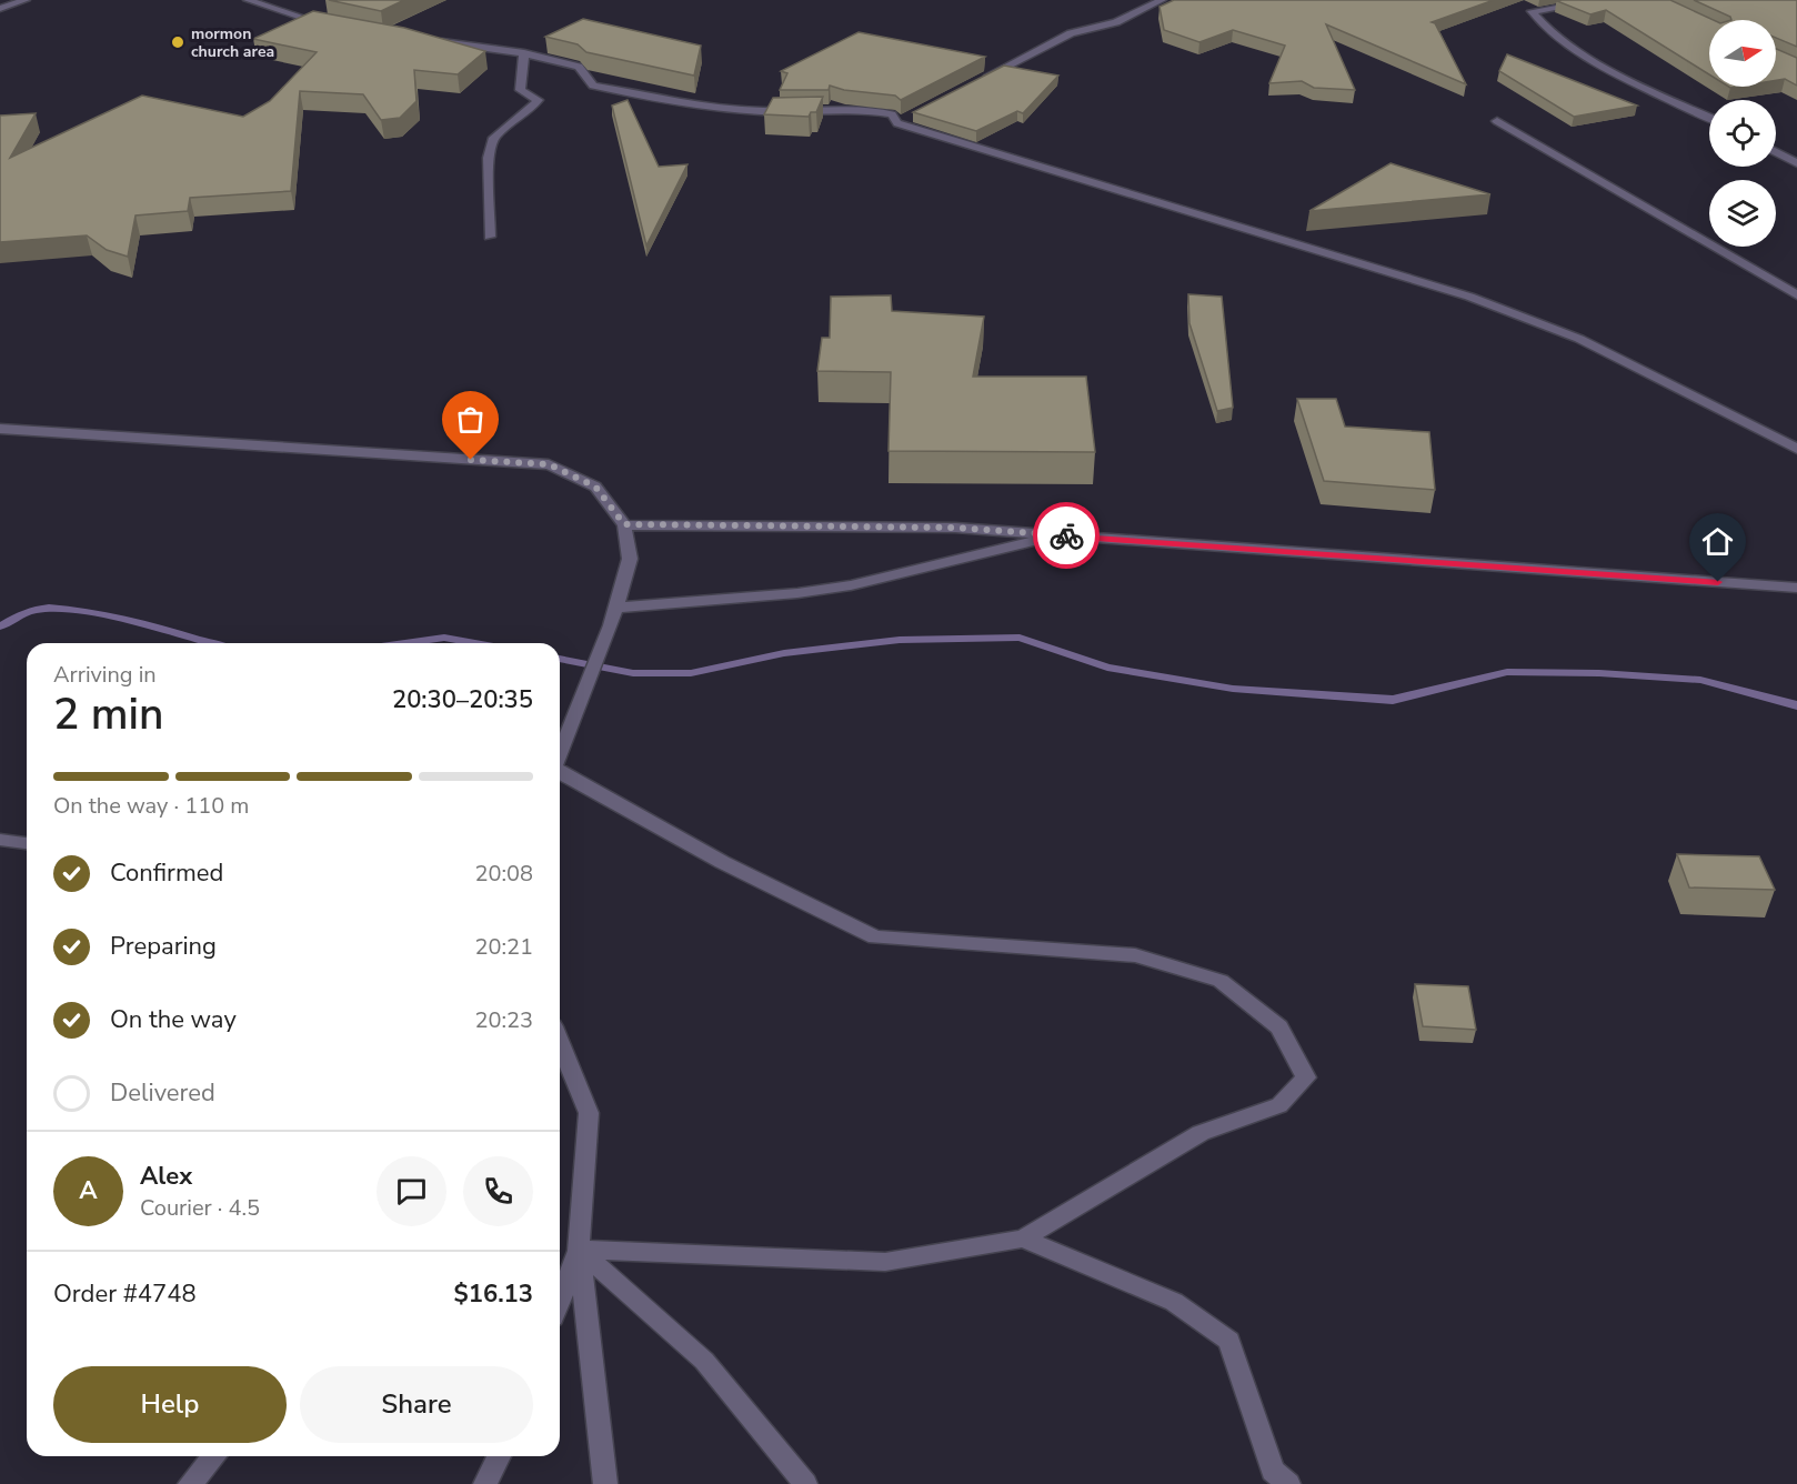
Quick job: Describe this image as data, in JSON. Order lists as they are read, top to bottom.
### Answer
{
  "places": ["mormon church area"],
  "north": "right",
  "page": {
    "heading": ["2 min", "Arriving in", "20:30–20:35"],
    "panel": [
      "Alex",
      "Courier · 4.5",
      "Order #4748",
      "$16.13"
    ],
    "bar": "On the way · 110 m",
    "list": [
      ["Confirmed", "20:08"],
      ["Preparing", "20:21"],
      ["On the way", "20:23"],
      "Delivered"
    ],
    "round": "A",
    "buttons": ["Help", "Share"]
  }
}
